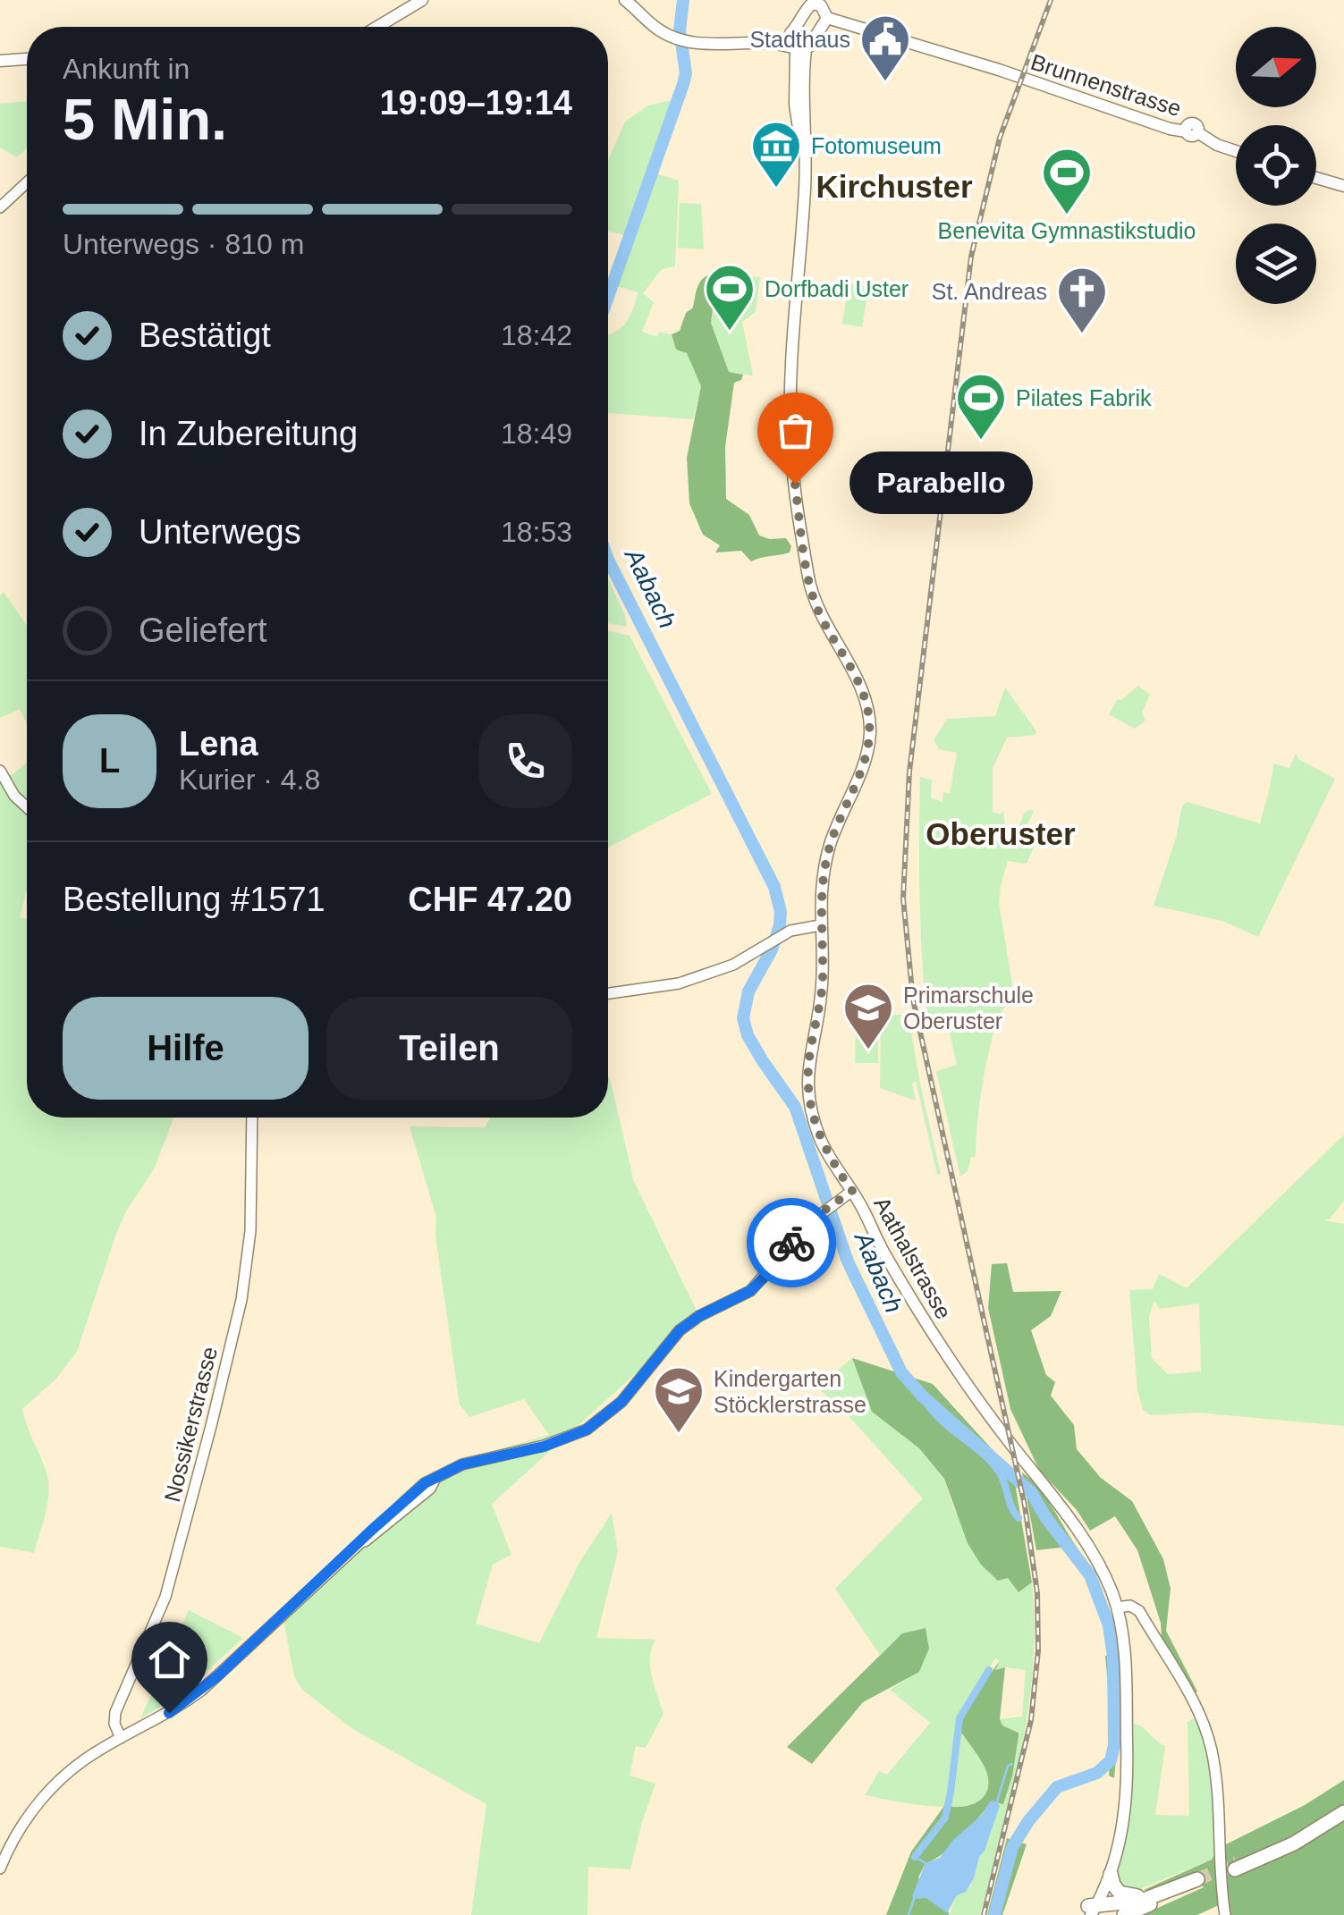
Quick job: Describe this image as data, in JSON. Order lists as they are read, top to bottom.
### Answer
{
  "streets": {
    "main road": ["Brunnenstrasse", "Aathalstrasse"],
    "street": ["Nossikerstrasse"]
  },
  "districts": ["Kirchuster", "Oberuster"],
  "water": ["Aabach"],
  "places": {
    "public building": ["Stadthaus"],
    "museum": ["Fotomuseum"],
    "sports": ["Benevita Gymnastikstudio", "Dorfbadi Uster", "Pilates Fabrik"],
    "church": ["St. Andreas"],
    "other": ["Parabello"],
    "school or university": ["Primarschule Oberuster", "Kindergarten Stöcklerstrasse"]
  },
  "north": "right",
  "page": {
    "heading": ["5 Min.", "Ankunft in", "19:09–19:14"],
    "panel": [
      "Lena",
      "Kurier · 4.8",
      "Bestellung #1571",
      "CHF 47.20"
    ],
    "bar": "Unterwegs · 810 m",
    "list": [
      ["Bestätigt", "18:42"],
      ["In Zubereitung", "18:49"],
      ["Unterwegs", "18:53"],
      "Geliefert"
    ],
    "bubble": "Parabello",
    "round": "L",
    "buttons": ["Hilfe", "Teilen"]
  }
}
